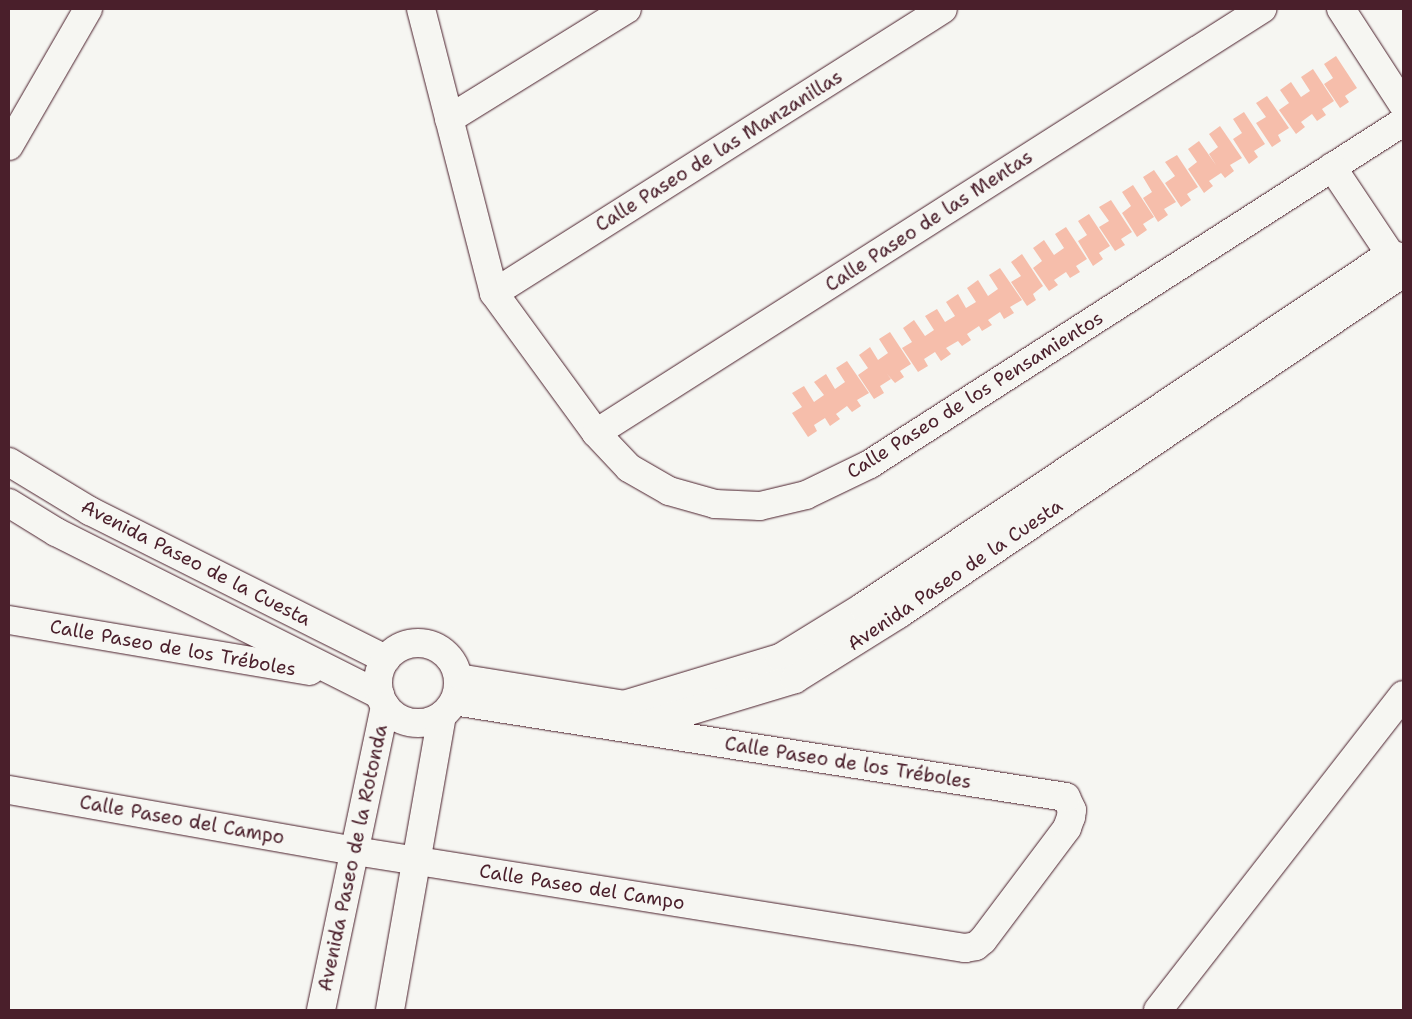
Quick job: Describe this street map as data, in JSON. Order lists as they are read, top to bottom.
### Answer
{
  "streets": {
    "street": [
      "Calle Paseo de las Manzanillas",
      "Calle Paseo de las Mentas",
      "Calle Paseo de los Pensamientos",
      "Avenida Paseo de la Cuesta",
      "Calle Paseo de los Tréboles",
      "Calle Paseo del Campo",
      "Avenida Paseo de la Rotonda"
    ]
  },
  "crossings": [
    ["Calle Paseo de las Manzanillas", "Calle Paseo de los Pensamientos"],
    ["Calle Paseo de las Mentas", "Calle Paseo de los Pensamientos"],
    ["Avenida Paseo de la Cuesta", "Calle Paseo de los Tréboles"],
    ["Avenida Paseo de la Cuesta", "Avenida Paseo de la Rotonda"],
    ["Calle Paseo de los Tréboles", "Calle Paseo del Campo"],
    ["Calle Paseo del Campo", "Avenida Paseo de la Rotonda"]
  ]
}
